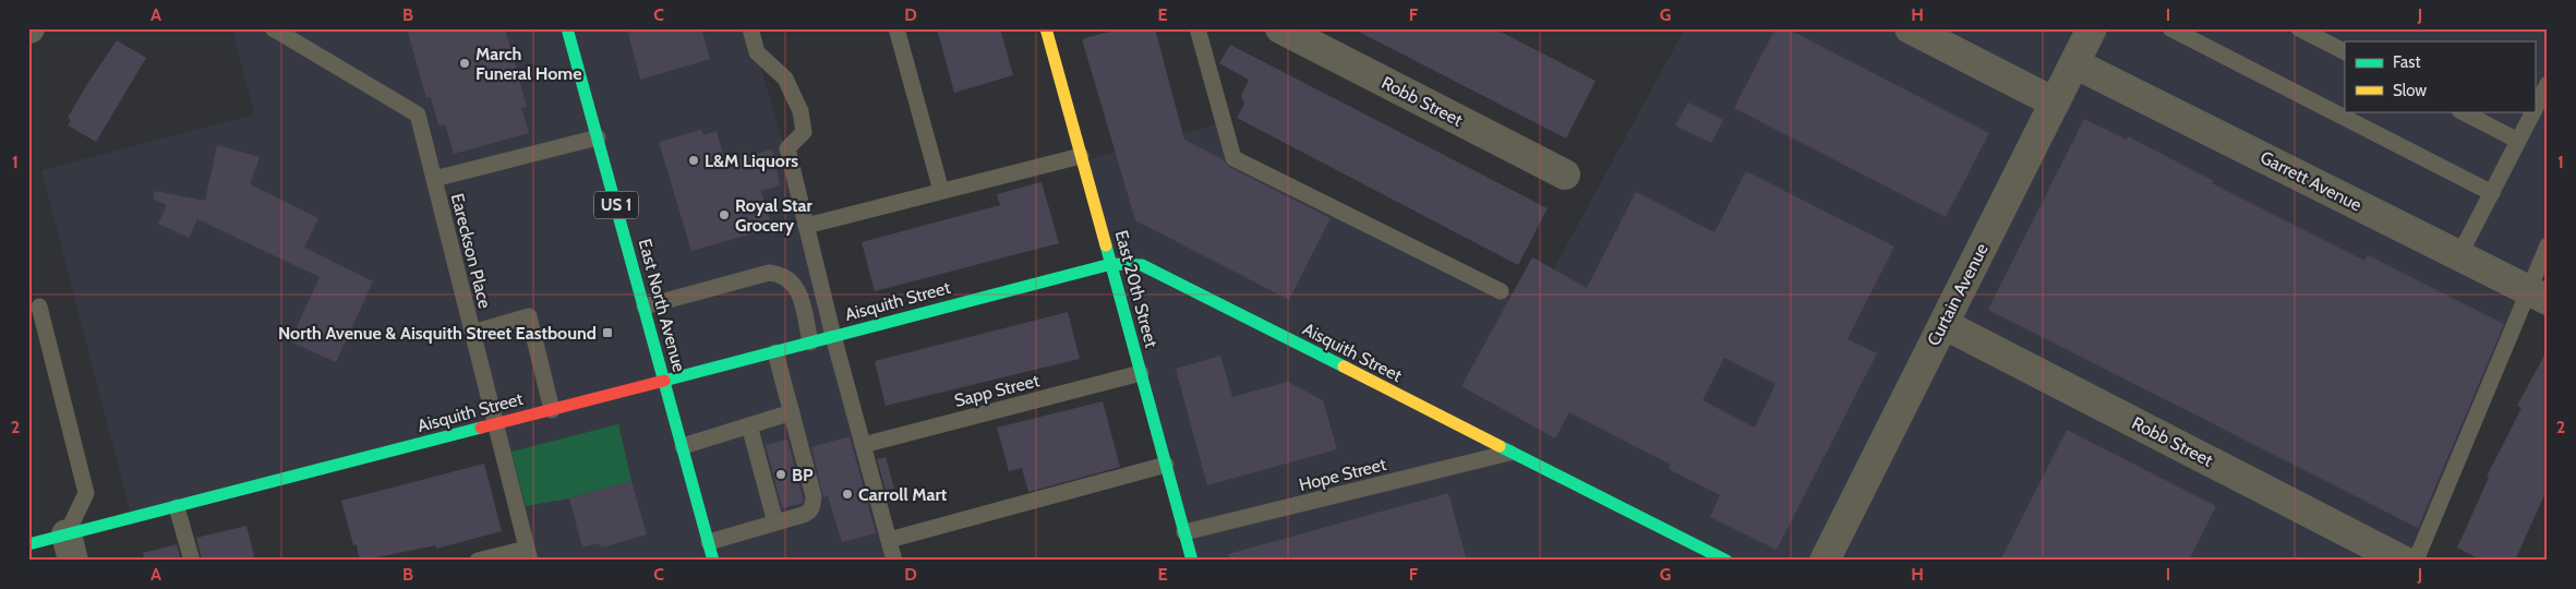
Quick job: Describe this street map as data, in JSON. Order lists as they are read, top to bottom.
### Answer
{
  "streets": {
    "street": [
      "Robb Street",
      "Garrett Avenue",
      "US 1",
      "East 20th Street",
      "Curtain Avenue",
      "Aisquith Street",
      "East North Avenue"
    ],
    "lane": ["Eareckson Place", "Sapp Street", "Hope Street"]
  },
  "crossings": [
    ["Robb Street", "Curtain Avenue"],
    ["Garrett Avenue", "Curtain Avenue"],
    ["Eareckson Place", "Aisquith Street"],
    ["East 20th Street", "Aisquith Street"],
    ["East 20th Street", "Sapp Street"],
    ["East 20th Street", "Hope Street"],
    ["Aisquith Street", "East North Avenue"],
    ["Aisquith Street", "Hope Street"]
  ],
  "places": {
    "other": [
      "March Funeral Home",
      "L&M Liquors",
      "Royal Star Grocery",
      "BP",
      "Carroll Mart"
    ],
    "transit": ["North Avenue & Aisquith Street Eastbound"]
  },
  "legend": ["Fast", "Slow"],
  "grid": {
    "columns": [
      "A",
      "B",
      "C",
      "D",
      "E",
      "F",
      "G",
      "H",
      "I",
      "J"
    ],
    "rows": ["1", "2"]
  }
}
